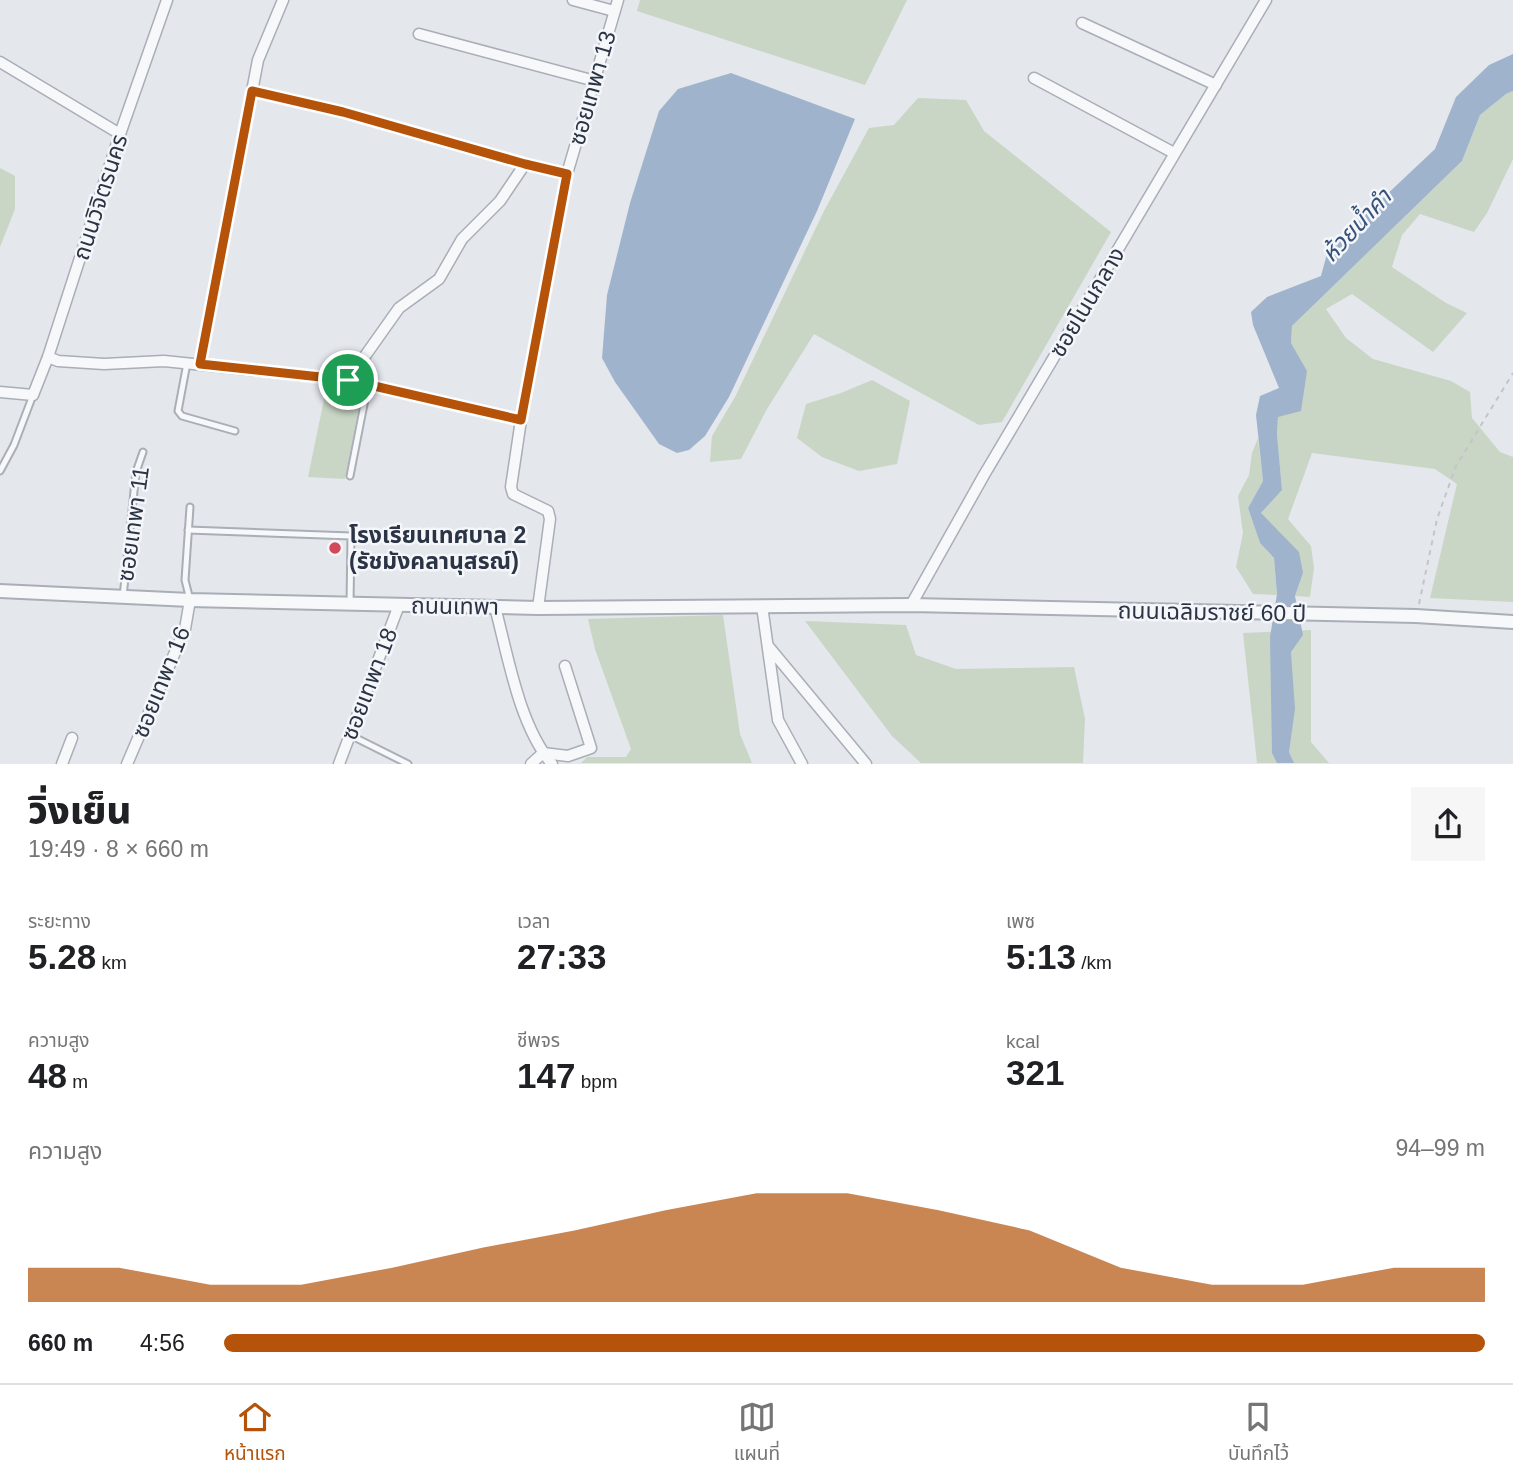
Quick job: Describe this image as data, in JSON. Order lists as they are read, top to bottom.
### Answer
{
  "streets": {
    "street": [
      "ซอยเทพา 13",
      "ถนนวิจิตรนคร",
      "ซอยโนนกลาง",
      "ถนนเทพา",
      "ถนนเฉลิมราชย์ 60 ปี",
      "ซอยเทพา 16",
      "ซอยเทพา 18"
    ],
    "lane": ["ซอยเทพา 11"]
  },
  "crossings": [
    ["ซอยเทพา 13", "ถนนเทพา"],
    ["ซอยโนนกลาง", "ถนนเทพา"],
    ["ซอยโนนกลาง", "ถนนเฉลิมราชย์ 60 ปี"],
    ["ซอยเทพา 11", "ถนนเทพา"],
    ["ถนนเทพา", "ถนนเฉลิมราชย์ 60 ปี"],
    ["ถนนเทพา", "ซอยเทพา 16"],
    ["ถนนเทพา", "ซอยเทพา 18"]
  ],
  "water": ["ห้วยน้ำคำ"],
  "places": ["โรงเรียนเทศบาล 2 (รัชมังคลานุสรณ์)"],
  "page": {
    "heading": ["วิ่งเย็น", "19:49 · 8 × 660 m"],
    "stats": [
      ["ระยะทาง", "5.28 km"],
      ["เวลา", "27:33"],
      ["เพซ", "5:13 /km"],
      ["ความสูง", "48 m"],
      ["ชีพจร", "147 bpm"],
      ["kcal", "321"]
    ],
    "chart": ["ความสูง", "94–99 m"],
    "list": [
      {
        "name": "660 m",
        "note": "4:56"
      }
    ],
    "tabs": ["หน้าแรก", "แผนที่", "บันทึกไว้"]
  }
}
